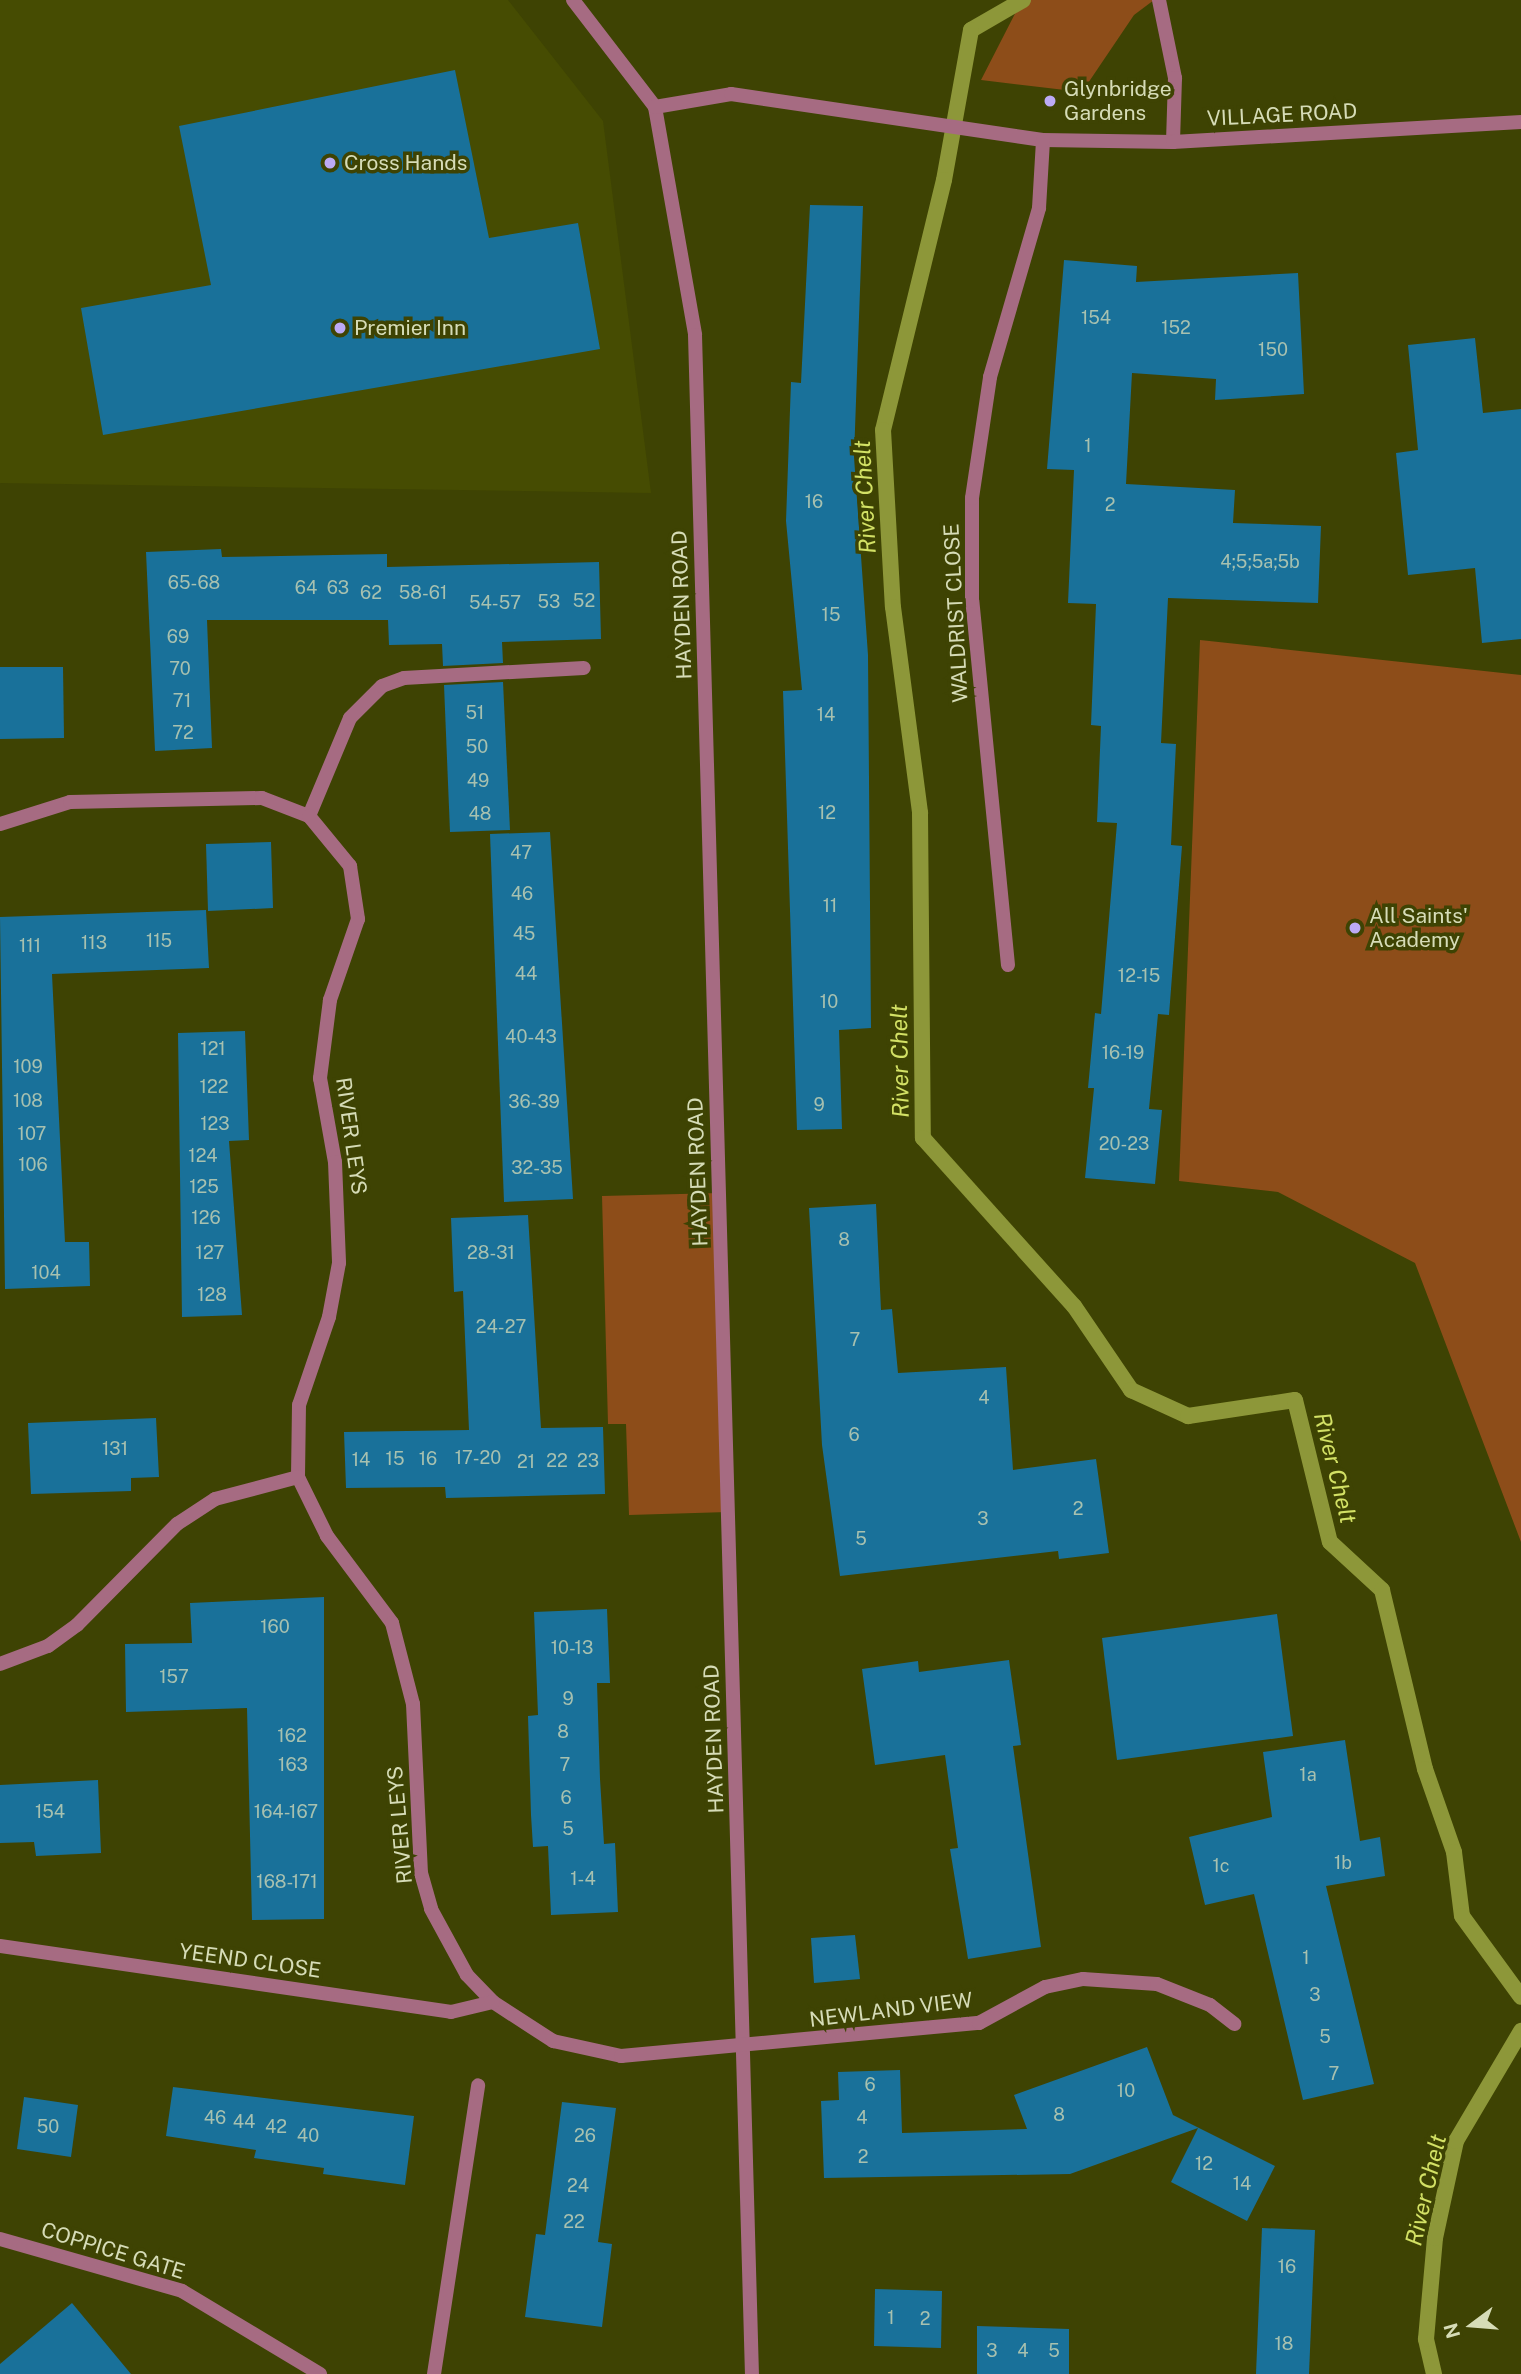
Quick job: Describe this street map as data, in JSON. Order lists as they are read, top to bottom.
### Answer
{
  "streets": {
    "street": [
      "VILLAGE ROAD",
      "HAYDEN ROAD",
      "WALDRIST CLOSE",
      "RIVER LEYS",
      "YEEND CLOSE",
      "NEWLAND VIEW",
      "COPPICE GATE"
    ]
  },
  "crossings": [
    ["VILLAGE ROAD", "HAYDEN ROAD"],
    ["VILLAGE ROAD", "WALDRIST CLOSE"],
    ["HAYDEN ROAD", "RIVER LEYS"],
    ["HAYDEN ROAD", "NEWLAND VIEW"],
    ["RIVER LEYS", "YEEND CLOSE"],
    ["RIVER LEYS", "NEWLAND VIEW"]
  ],
  "water": ["River Chelt"],
  "places": [
    "Glynbridge Gardens",
    "Cross Hands",
    "Premier Inn",
    "All Saints' Academy"
  ],
  "house_numbers": [
    "154",
    "152",
    "150",
    "1",
    "16",
    "2",
    "4;5;5a;5b",
    "65-68",
    "64",
    "63",
    "62",
    "58-61",
    "52",
    "53",
    "54-57",
    "15",
    "69",
    "70",
    "71",
    "51",
    "14",
    "72",
    "50",
    "49",
    "12",
    "48",
    "47",
    "46",
    "11",
    "45",
    "115",
    "113",
    "111",
    "44",
    "12-15",
    "10",
    "40-43",
    "121",
    "16-19",
    "109",
    "122",
    "108",
    "36-39",
    "9",
    "123",
    "107",
    "20-23",
    "124",
    "106",
    "32-35",
    "125",
    "126",
    "8",
    "127",
    "28-31",
    "104",
    "128",
    "24-27",
    "7",
    "4",
    "6",
    "131",
    "17-20",
    "15",
    "16",
    "14",
    "22",
    "23",
    "21",
    "2",
    "3",
    "5",
    "160",
    "10-13",
    "157",
    "9",
    "8",
    "162",
    "163",
    "7",
    "1a",
    "6",
    "154",
    "164-167",
    "5",
    "1b",
    "1c",
    "1-4",
    "168-171",
    "1",
    "3",
    "5",
    "7",
    "6",
    "10",
    "8",
    "46",
    "4",
    "44",
    "50",
    "42",
    "40",
    "26",
    "2",
    "12",
    "14",
    "24",
    "22",
    "16",
    "1",
    "2",
    "18",
    "3",
    "4",
    "5"
  ],
  "north": "left"
}
